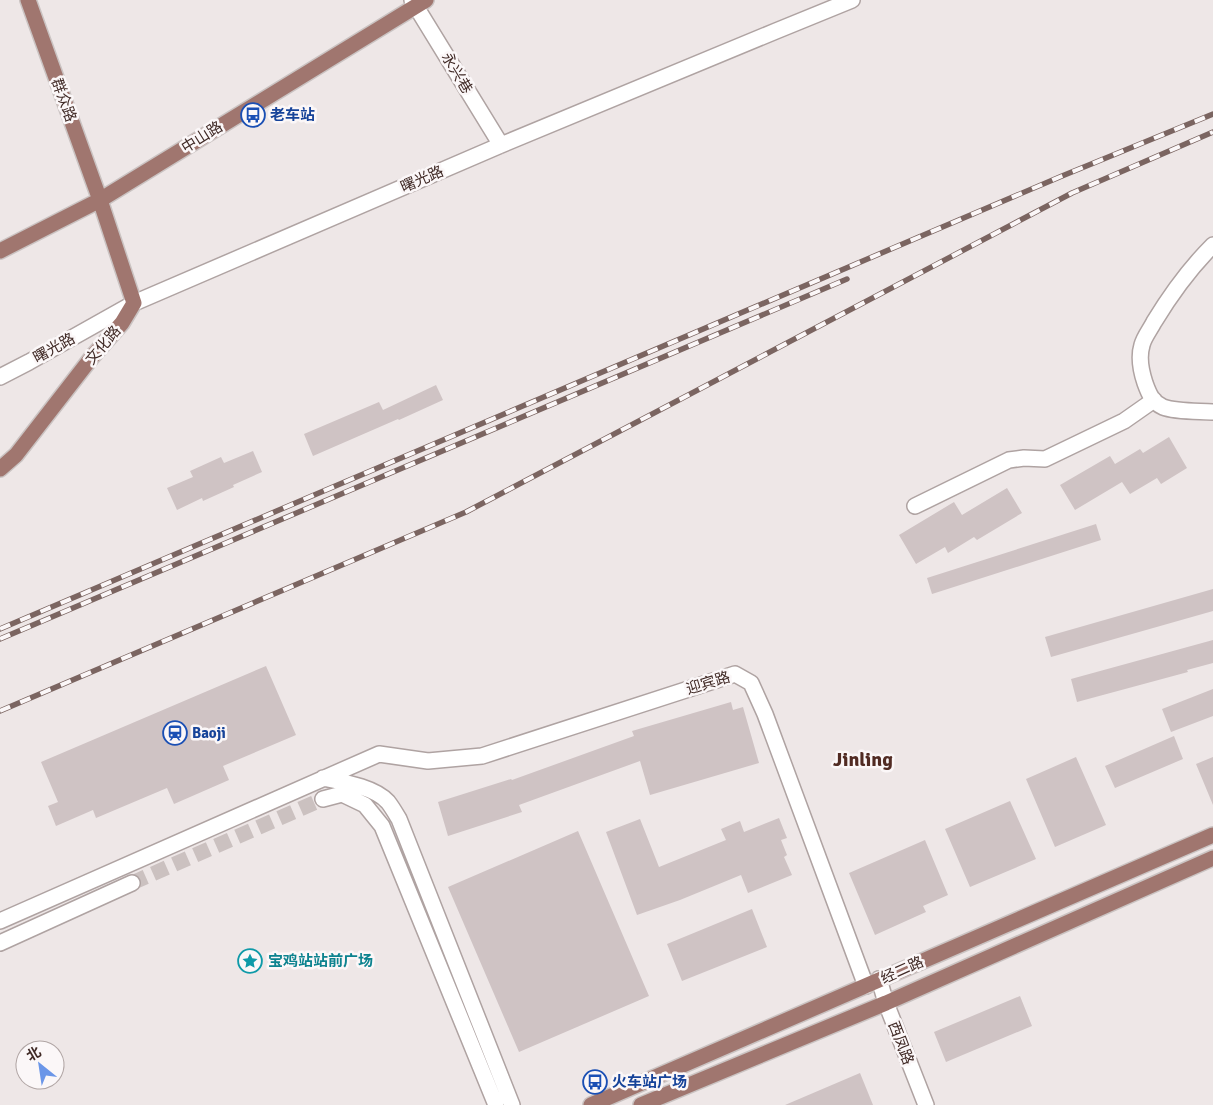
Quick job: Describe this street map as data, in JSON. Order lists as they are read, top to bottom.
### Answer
{
  "streets": {
    "main road": [
      "群众路",
      "中山路",
      "文化路",
      "经二路"
    ],
    "street": [
      "永兴巷",
      "曙光路",
      "迎宾路",
      "西凤路"
    ]
  },
  "crossings": [
    ["永兴巷", "中山路"],
    ["永兴巷", "曙光路"],
    ["群众路", "中山路"],
    ["曙光路", "文化路"],
    ["迎宾路", "经二路"],
    ["迎宾路", "西凤路"],
    ["经二路", "西凤路"]
  ],
  "districts": ["Jinling"],
  "places": {
    "bus stop": ["老车站", "火车站广场"],
    "station": ["Baoji"],
    "place": ["宝鸡站站前广场"]
  },
  "north": "top left"
}
